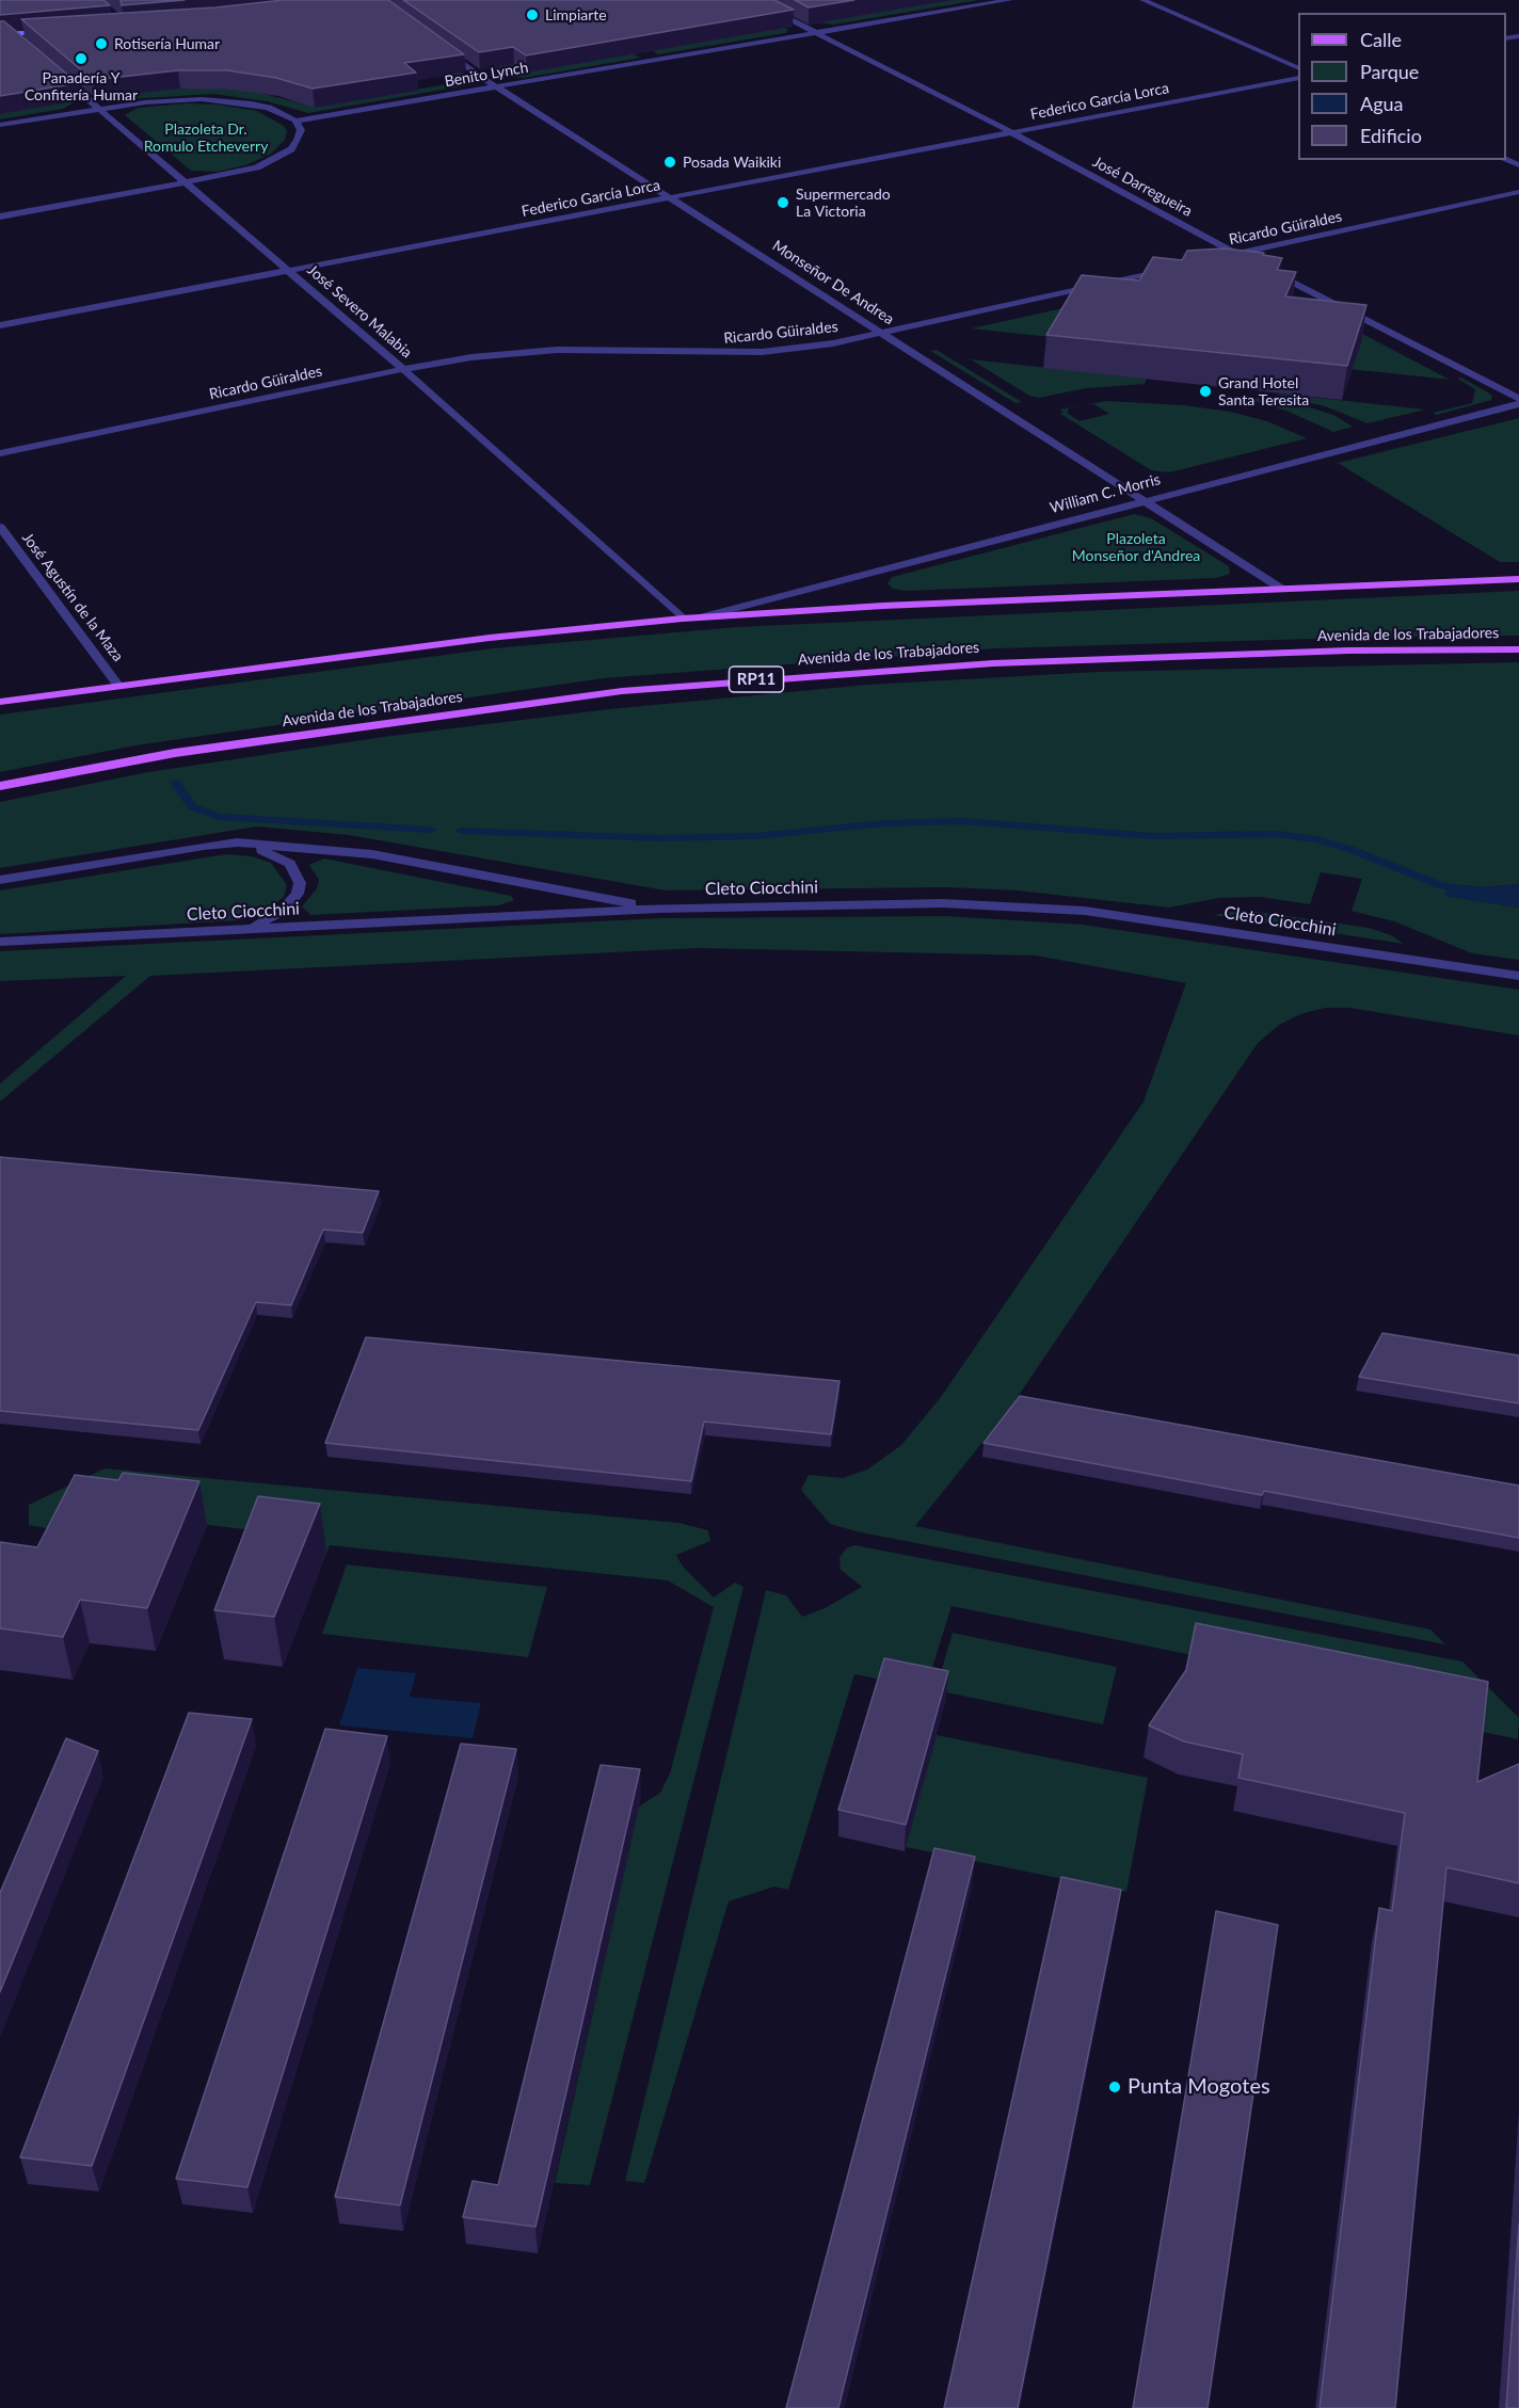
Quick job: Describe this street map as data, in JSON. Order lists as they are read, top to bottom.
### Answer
{
  "streets": {
    "main road": ["Avenida de los Trabajadores", "RP11"],
    "street": [
      "Benito Lynch",
      "Federico García Lorca",
      "José Darregueira",
      "Ricardo Güiraldes",
      "Monseñor De Andrea",
      "José Severo Malabia",
      "William C. Morris",
      "José Agustín de la Maza",
      "Cleto Ciocchini"
    ]
  },
  "crossings": [
    ["Benito Lynch", "José Darregueira"],
    ["Benito Lynch", "Monseñor De Andrea"],
    ["Federico García Lorca", "José Darregueira"],
    ["Federico García Lorca", "Monseñor De Andrea"],
    ["Federico García Lorca", "José Severo Malabia"],
    ["José Darregueira", "Ricardo Güiraldes"],
    ["Ricardo Güiraldes", "Monseñor De Andrea"],
    ["Ricardo Güiraldes", "José Severo Malabia"],
    ["Monseñor De Andrea", "William C. Morris"]
  ],
  "parks": ["Plazoleta Dr. Romulo Etcheverry", "Plazoleta Monseñor d'Andrea"],
  "places": [
    "Limpiarte",
    "Rotisería Humar",
    "Panadería Y Confitería Humar",
    "Posada Waikiki",
    "Supermercado La Victoria",
    "Grand Hotel Santa Teresita",
    "Punta Mogotes"
  ],
  "legend": [
    "Calle",
    "Parque",
    "Agua",
    "Edificio"
  ]
}
